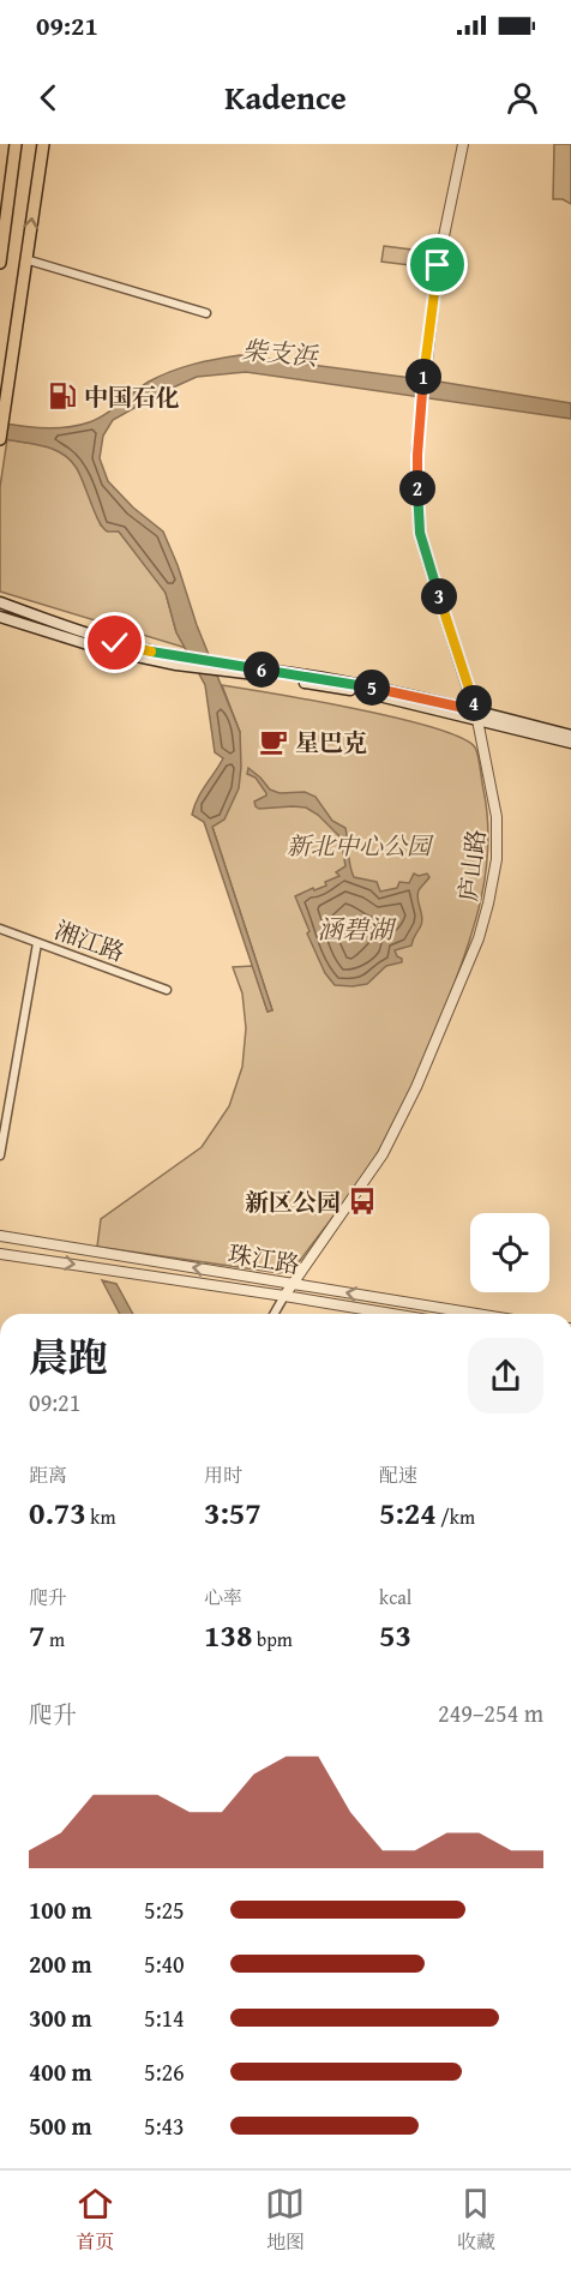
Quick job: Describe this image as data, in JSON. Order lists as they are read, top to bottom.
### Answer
{
  "streets": {
    "street": ["庐山路", "湘江路", "珠江路"]
  },
  "crossings": [
    ["庐山路", "珠江路"]
  ],
  "water": ["柴支浜", "涵碧湖"],
  "parks": ["新北中心公园"],
  "places": {
    "fuel station": ["中国石化"],
    "cafe": ["星巴克"],
    "bus stop": ["新区公园"]
  },
  "page": {
    "status": "09:21",
    "header": "Kadence",
    "pins": [
      "1",
      "2",
      "3",
      "6",
      "5",
      "4"
    ],
    "heading": ["晨跑", "09:21"],
    "stats": [
      ["距离", "0.73 km"],
      ["用时", "3:57"],
      ["配速", "5:24 /km"],
      ["爬升", "7 m"],
      ["心率", "138 bpm"],
      ["kcal", "53"]
    ],
    "chart": ["爬升", "249–254 m"],
    "list": [
      {
        "name": "100 m",
        "note": "5:25"
      },
      {
        "name": "200 m",
        "note": "5:40"
      },
      {
        "name": "300 m",
        "note": "5:14"
      },
      {
        "name": "400 m",
        "note": "5:26"
      },
      {
        "name": "500 m",
        "note": "5:43"
      }
    ],
    "tabs": ["首页", "地图", "收藏"]
  }
}
